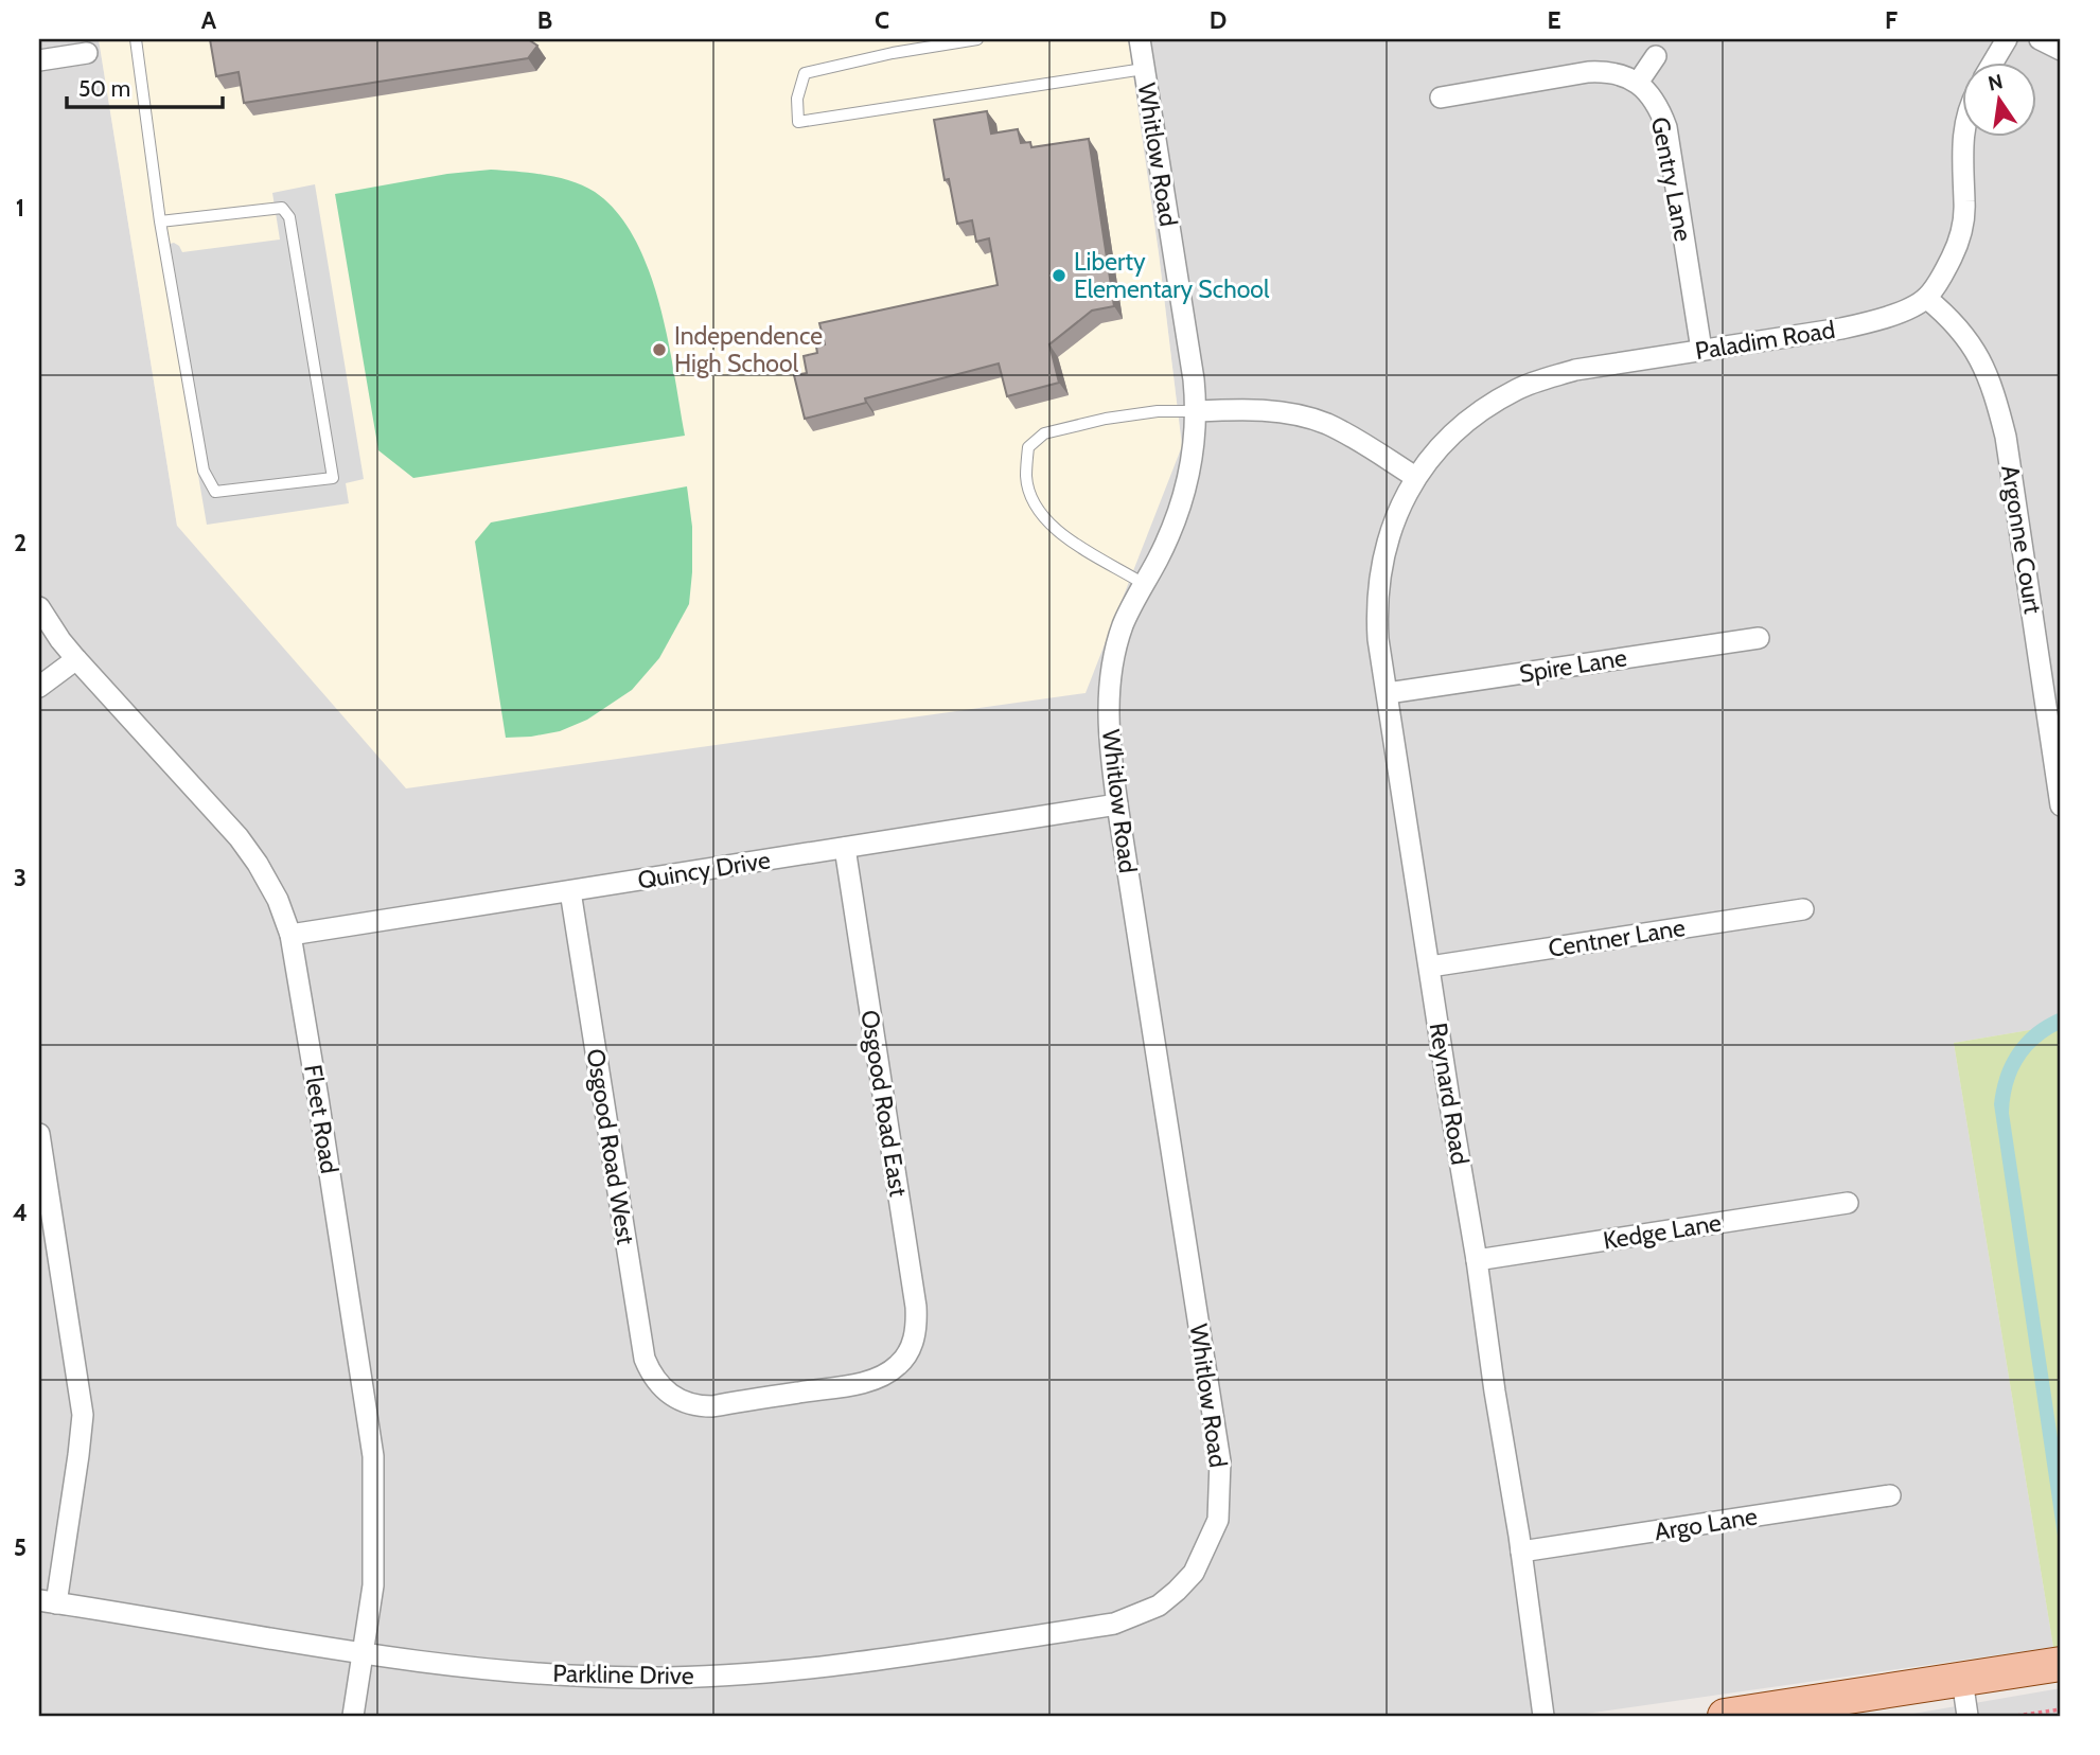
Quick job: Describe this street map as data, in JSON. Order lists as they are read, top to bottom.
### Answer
{
  "streets": {
    "street": [
      "Whitlow Road",
      "Gentry Lane",
      "Paladim Road",
      "Argonne Court",
      "Spire Lane",
      "Quincy Drive",
      "Centner Lane",
      "Reynard Road",
      "Osgood Road East",
      "Fleet Road",
      "Osgood Road West",
      "Kedge Lane",
      "Argo Lane",
      "Parkline Drive"
    ]
  },
  "crossings": [
    ["Whitlow Road", "Quincy Drive"],
    ["Whitlow Road", "Parkline Drive"],
    ["Gentry Lane", "Paladim Road"],
    ["Paladim Road", "Argonne Court"],
    ["Paladim Road", "Reynard Road"],
    ["Spire Lane", "Reynard Road"],
    ["Quincy Drive", "Osgood Road East"],
    ["Quincy Drive", "Fleet Road"],
    ["Quincy Drive", "Osgood Road West"],
    ["Centner Lane", "Reynard Road"],
    ["Reynard Road", "Kedge Lane"],
    ["Reynard Road", "Argo Lane"],
    ["Osgood Road East", "Osgood Road West"],
    ["Fleet Road", "Parkline Drive"]
  ],
  "places": ["Liberty Elementary School", "Independence High School"],
  "scale_bar": "50 m",
  "north": "top",
  "grid": {
    "columns": [
      "A",
      "B",
      "C",
      "D",
      "E",
      "F"
    ],
    "rows": [
      "1",
      "2",
      "3",
      "4",
      "5"
    ]
  }
}
